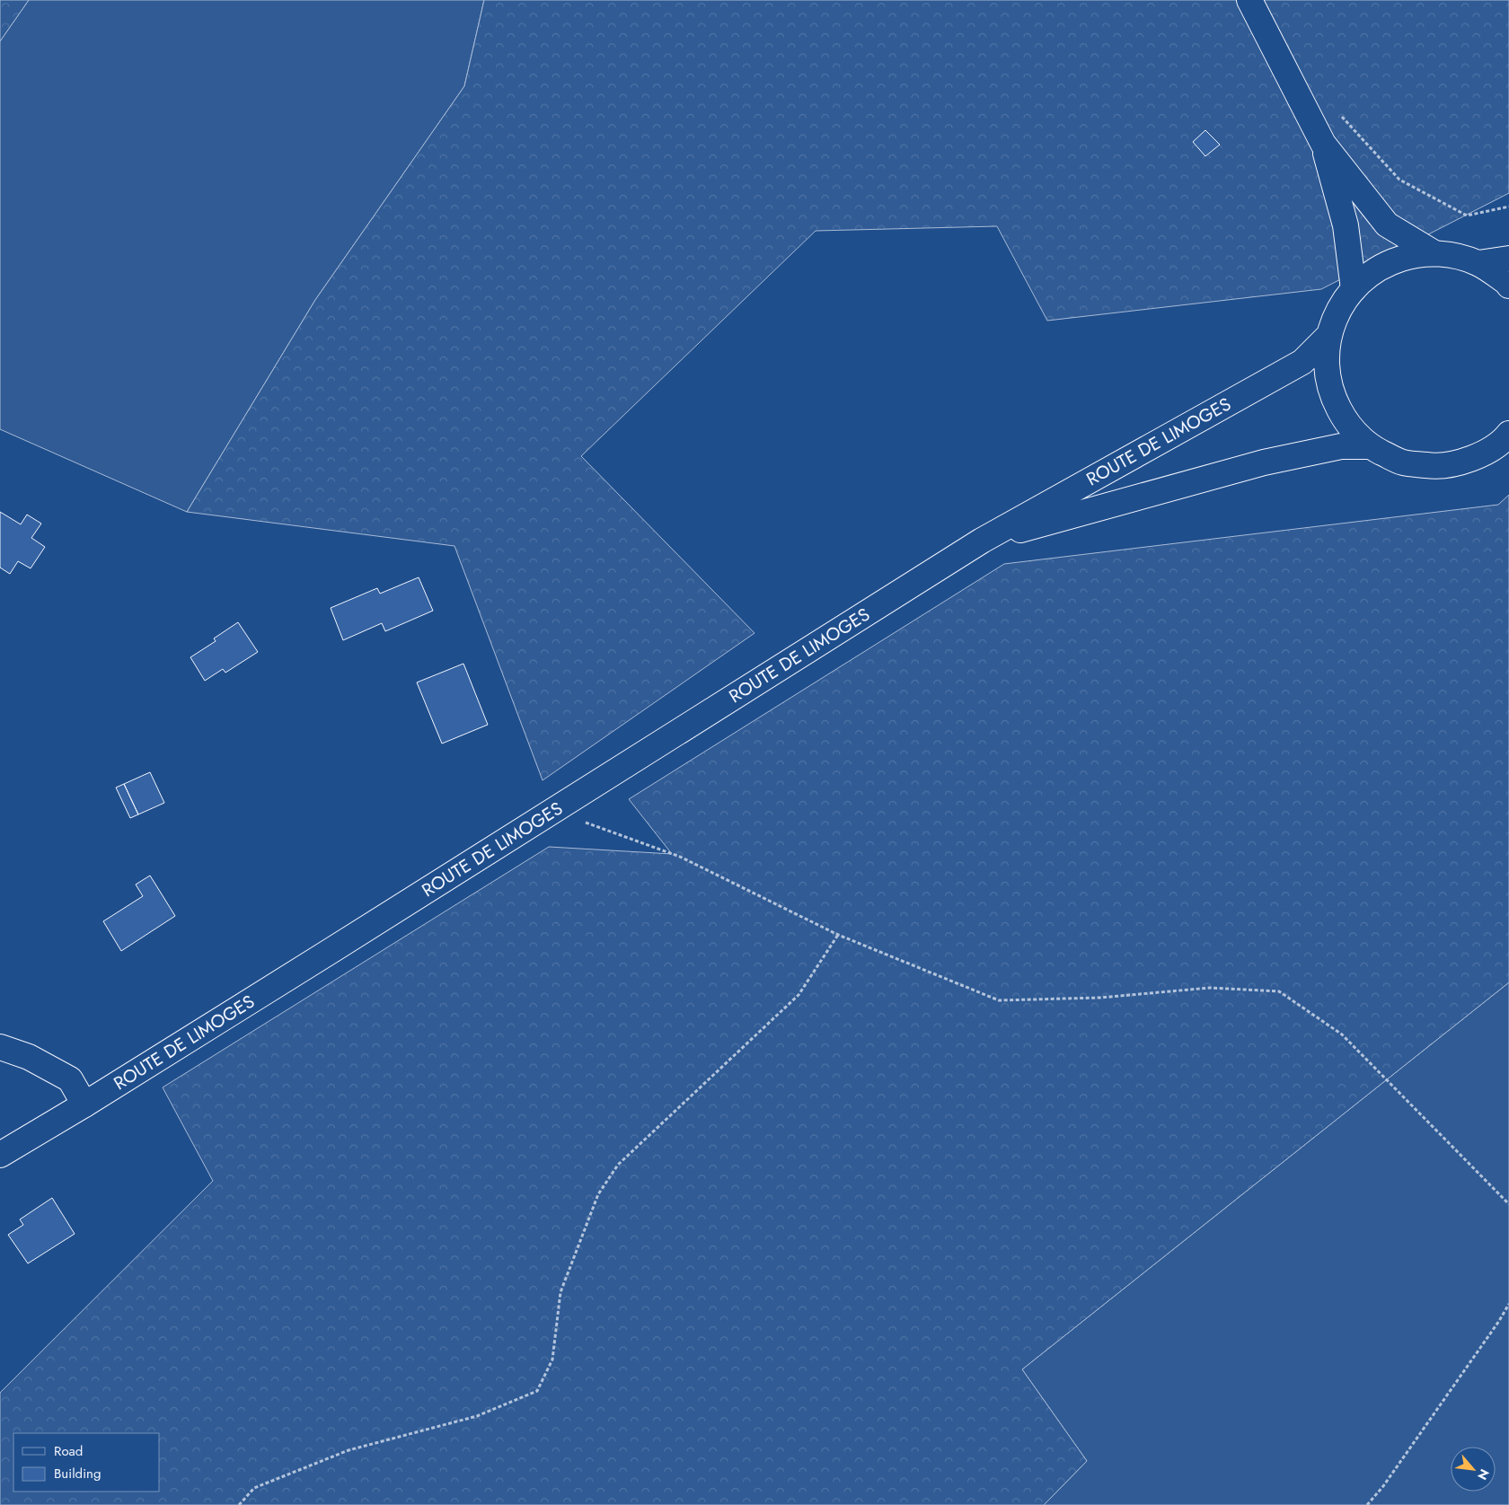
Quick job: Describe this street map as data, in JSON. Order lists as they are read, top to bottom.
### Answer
{
  "streets": {
    "main road": ["ROUTE DE LIMOGES"]
  },
  "legend": ["Road", "Building"],
  "north": "bottom right"
}
